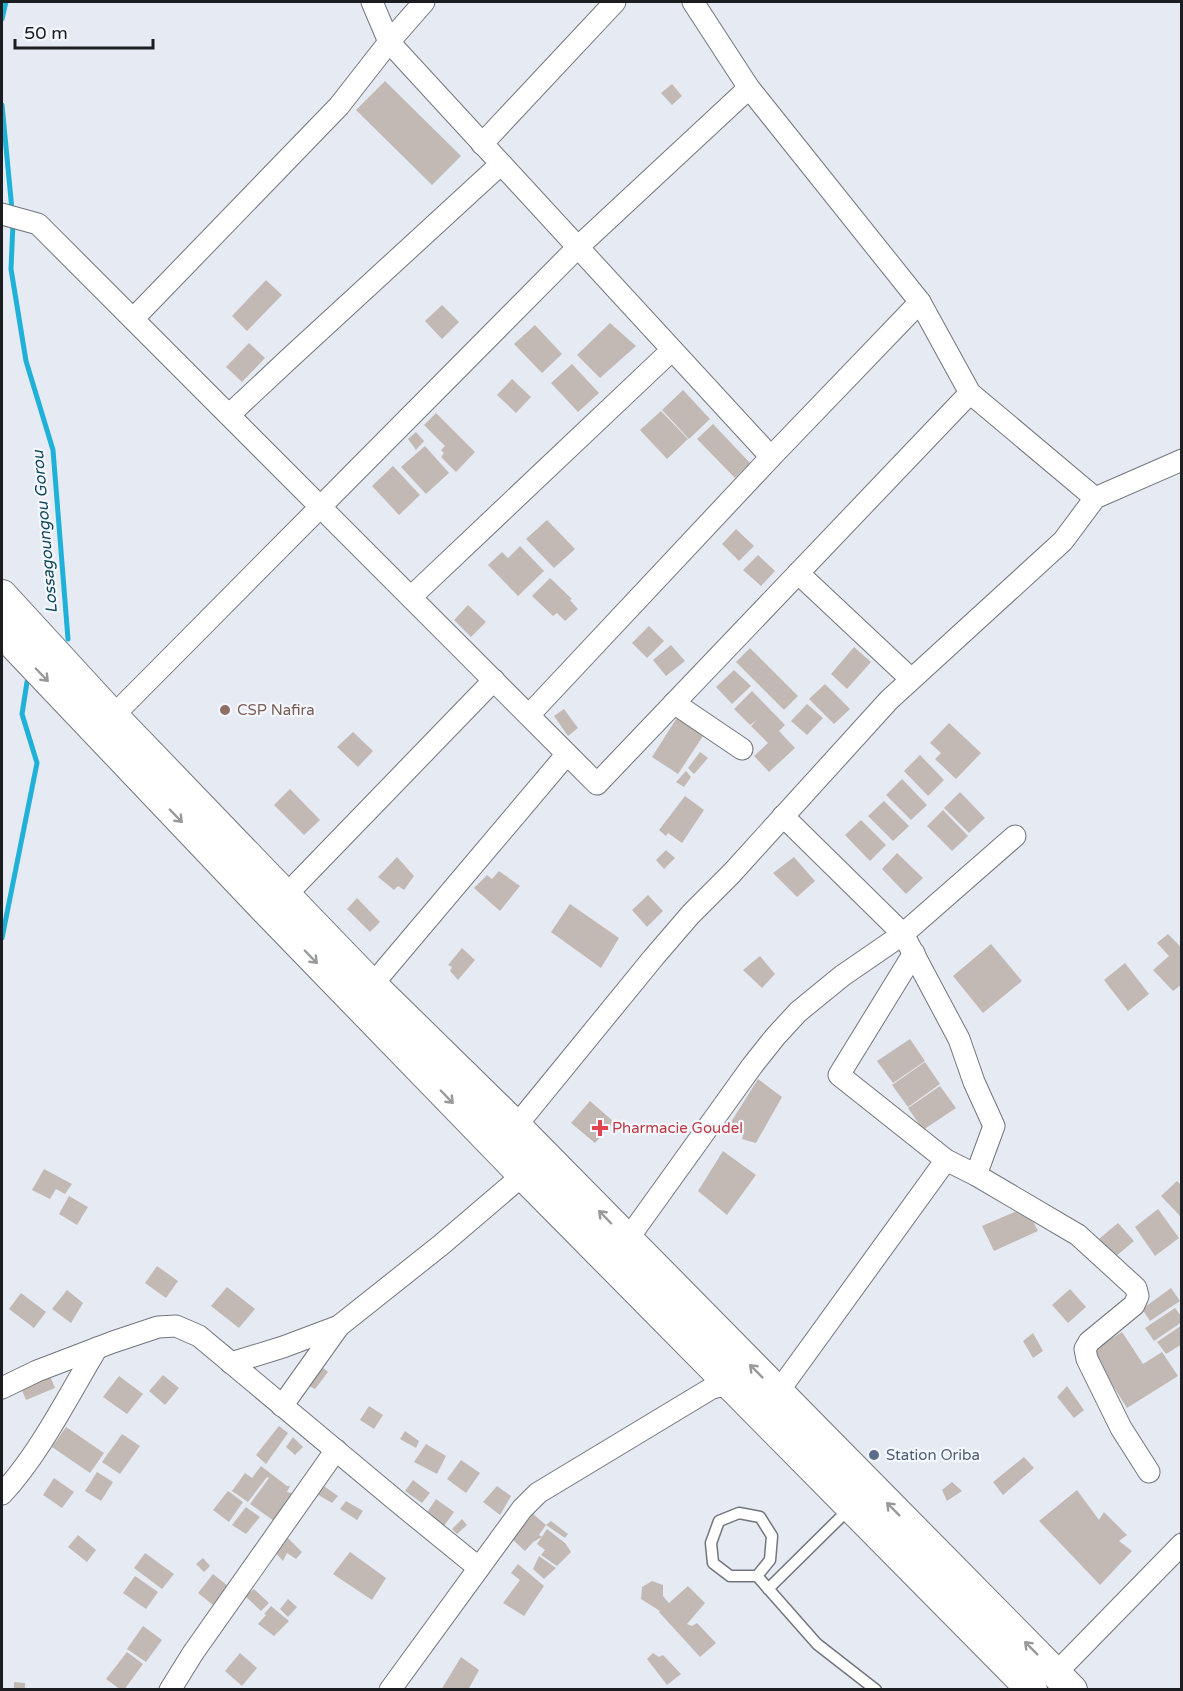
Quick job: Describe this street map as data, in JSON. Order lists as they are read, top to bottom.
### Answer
{
  "water": ["Lossagoungou Gorou"],
  "places": {
    "other": ["CSP Nafira", "Station Oriba"],
    "health": ["Pharmacie Goudel"]
  },
  "scale_bar": "50 m"
}
